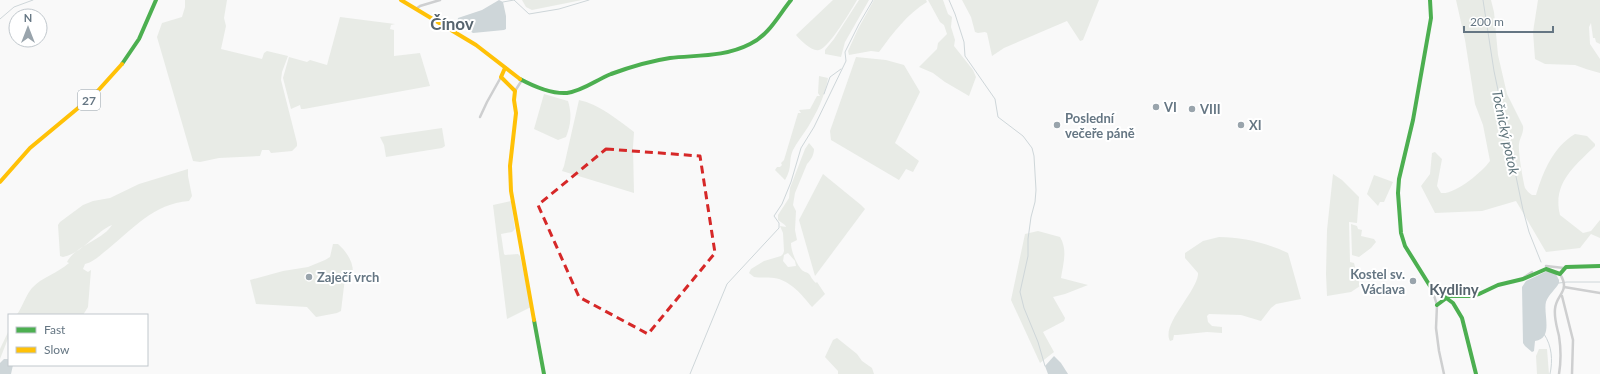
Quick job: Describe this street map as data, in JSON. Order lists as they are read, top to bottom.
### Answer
{
  "streets": {
    "street": ["27"]
  },
  "districts": ["Čínov", "Kydliny"],
  "water": ["Točnický potok"],
  "places": [
    "VI",
    "VIII",
    "Poslední večeře páně",
    "XI",
    "Zaječí vrch",
    "Kostel sv. Václava"
  ],
  "legend": ["Fast", "Slow"],
  "scale_bar": "200 m",
  "north": "top"
}
